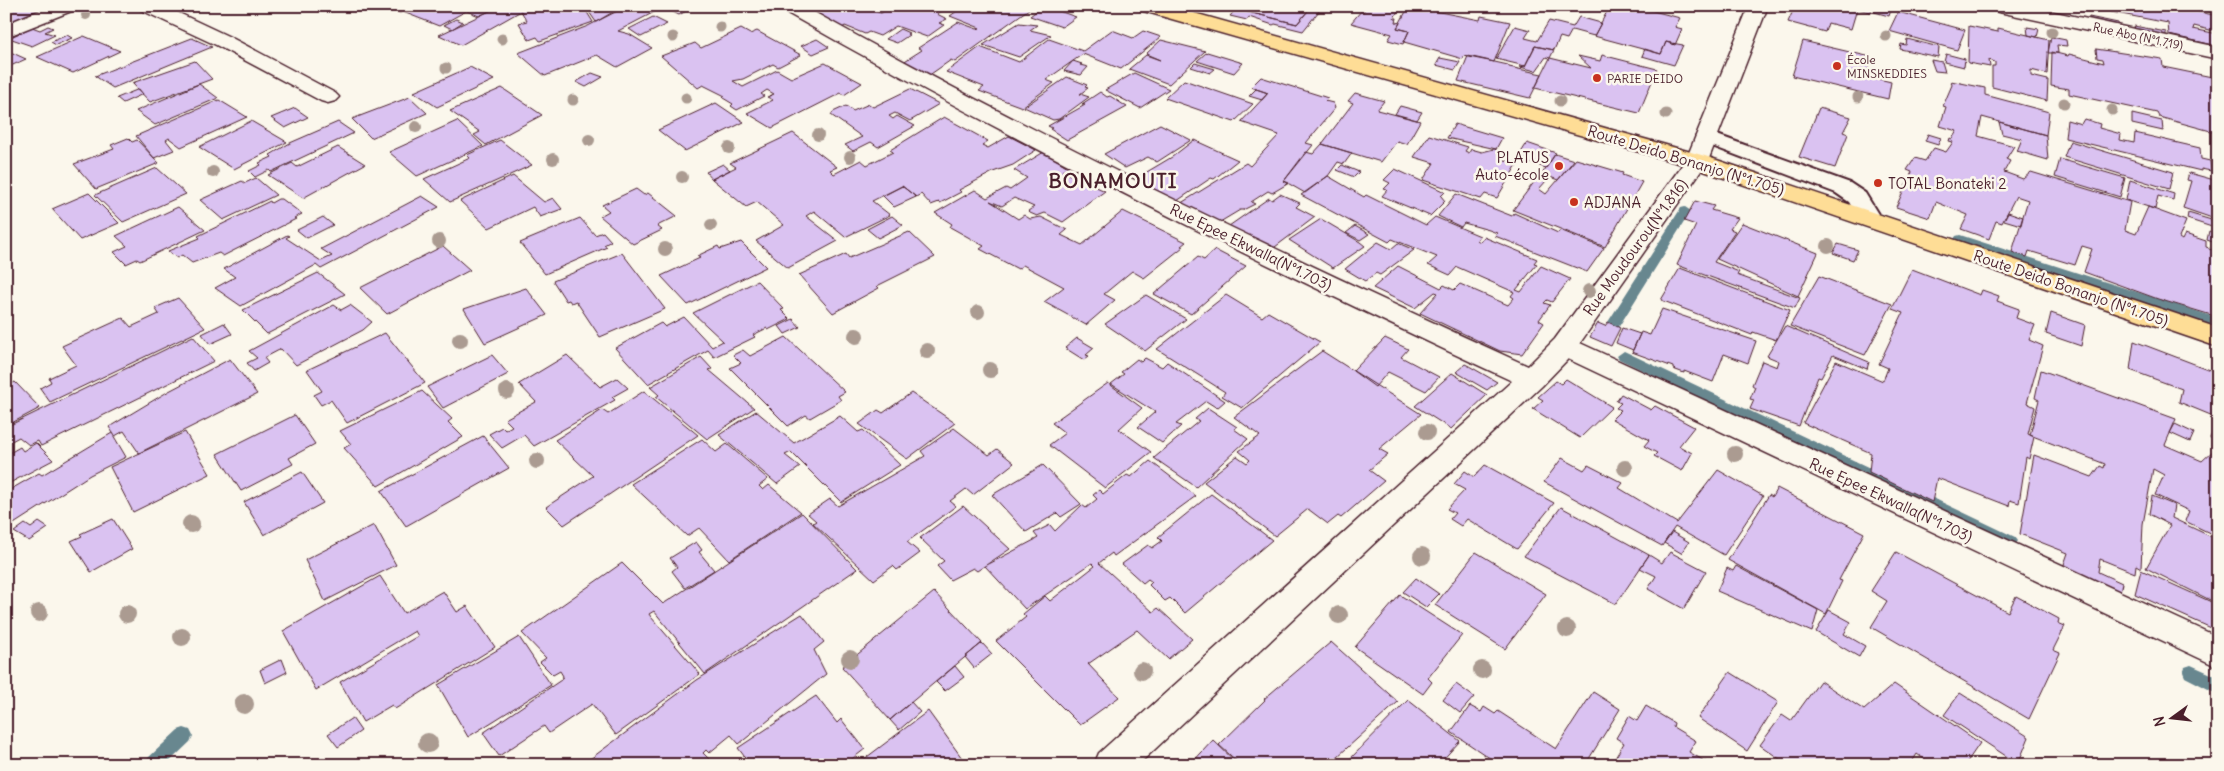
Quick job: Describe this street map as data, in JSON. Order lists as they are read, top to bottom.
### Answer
{
  "streets": {
    "main road": ["Route Deido Bonanjo (N°1.705)"],
    "street": ["Rue Abo (N°1.719)", "Rue Epee Ekwalla(N°1.703)", "Rue Moudourou(N°1.816)"]
  },
  "crossings": [
    ["Route Deido Bonanjo (N°1.705)", "Rue Moudourou(N°1.816)"],
    ["Rue Epee Ekwalla(N°1.703)", "Rue Moudourou(N°1.816)"]
  ],
  "districts": ["BONAMOUTI"],
  "places": [
    "École MINSKEDDIES",
    "PARIE DEIDO",
    "PLATUS Auto-école",
    "TOTAL Bonateki 2",
    "ADJANA"
  ],
  "north": "left"
}
